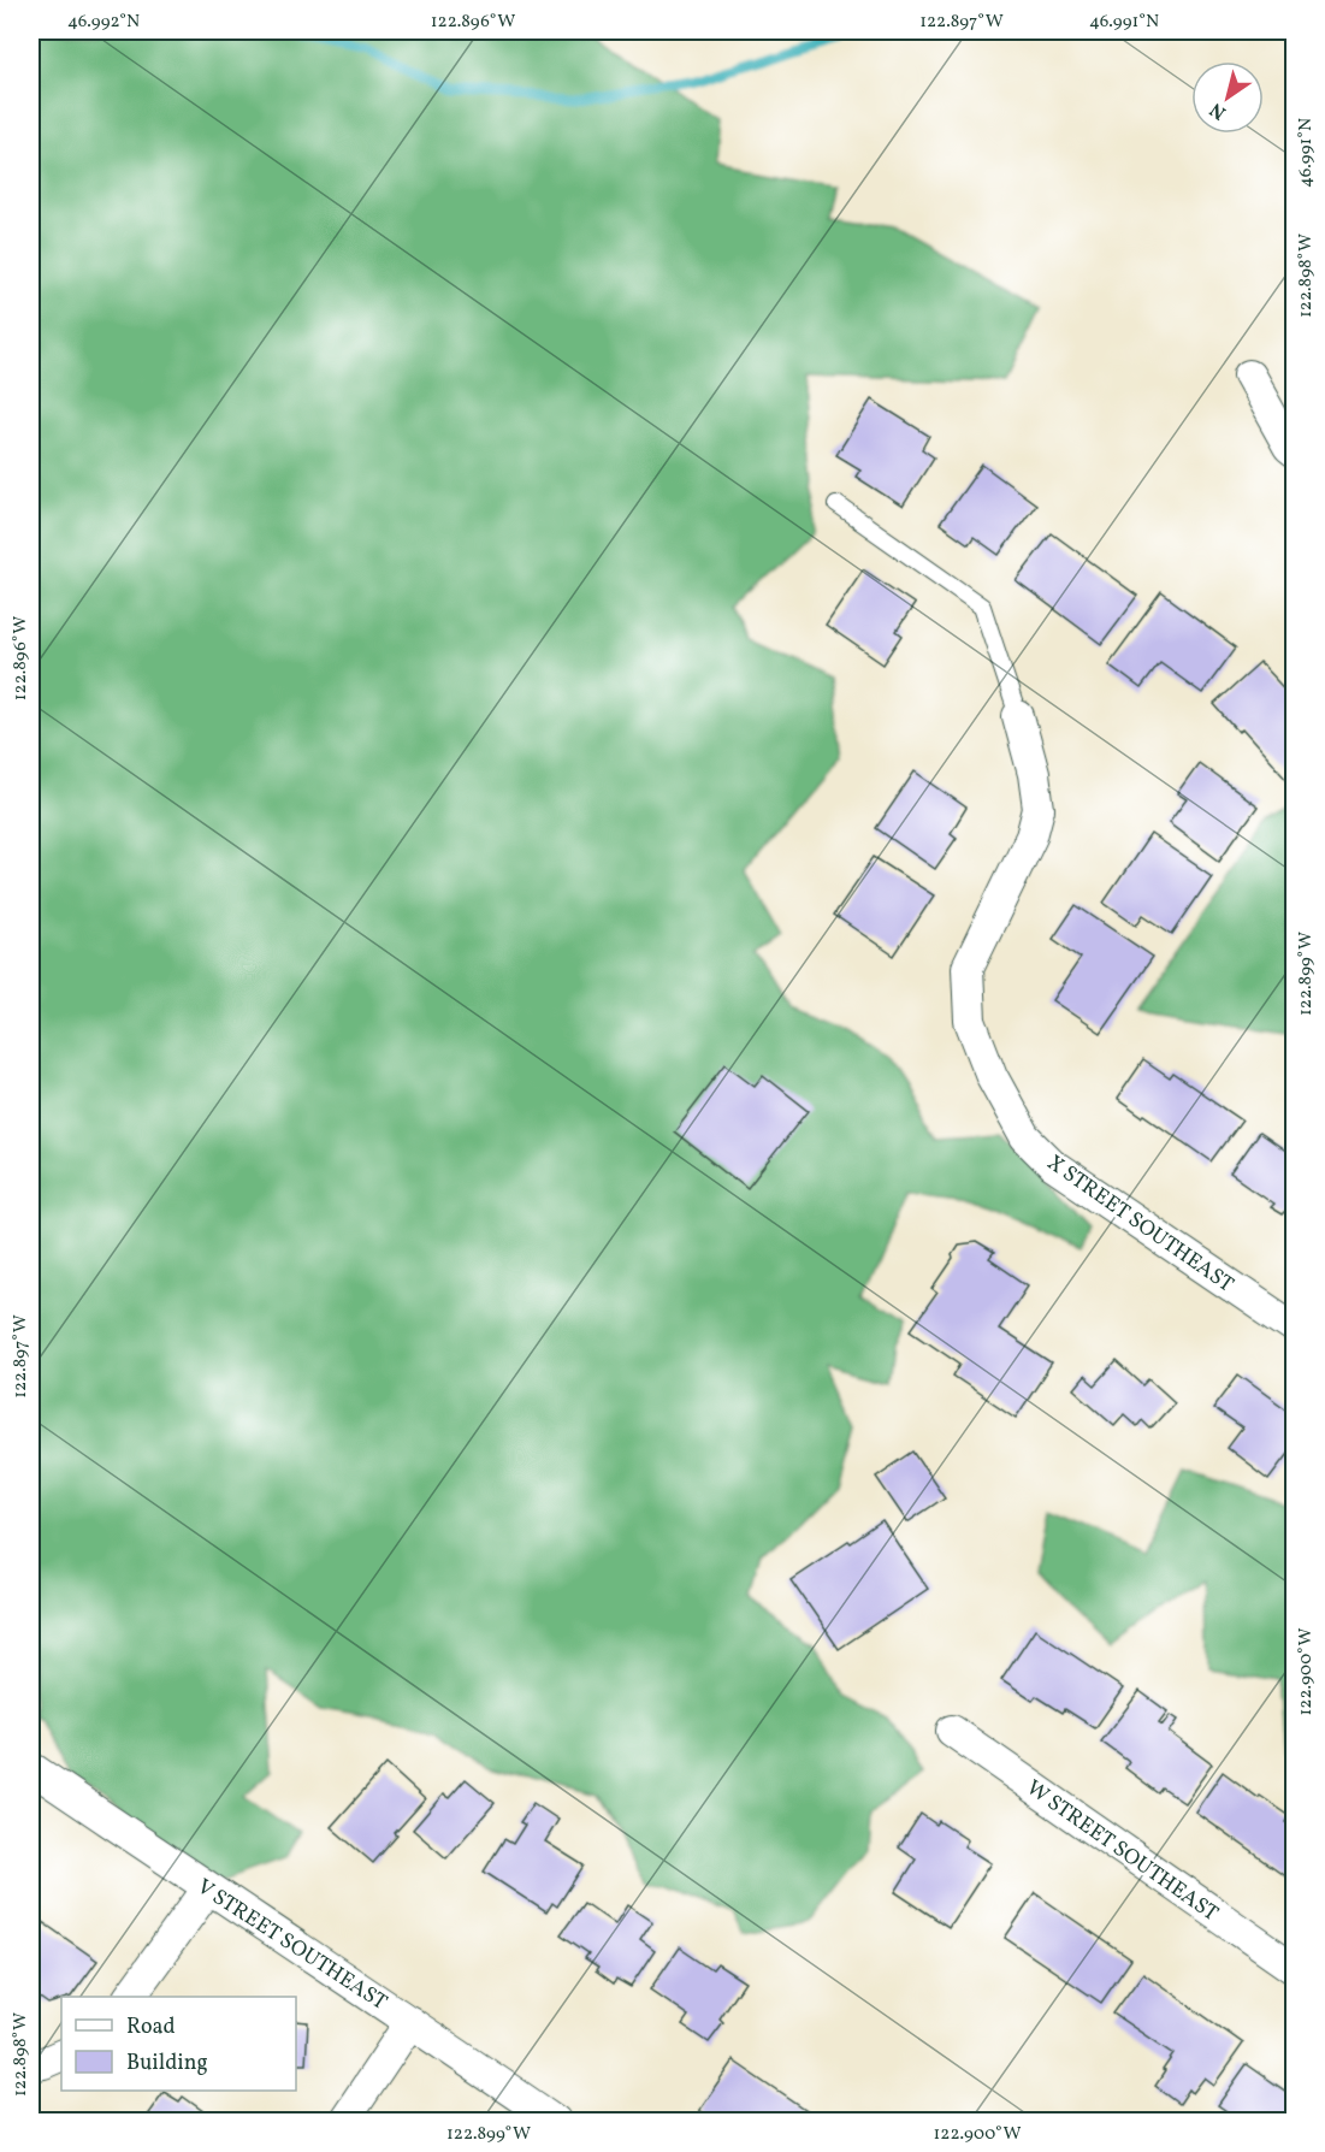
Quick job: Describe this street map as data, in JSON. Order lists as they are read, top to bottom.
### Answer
{
  "streets": {
    "street": ["X STREET SOUTHEAST", "W STREET SOUTHEAST", "V STREET SOUTHEAST"]
  },
  "legend": ["Road", "Building"],
  "north": "bottom left",
  "coordinates": [
    "46.992°N",
    "122.896°W",
    "122.897°W",
    "46.991°N",
    "122.898°W",
    "122.899°W",
    "122.900°W"
  ]
}
